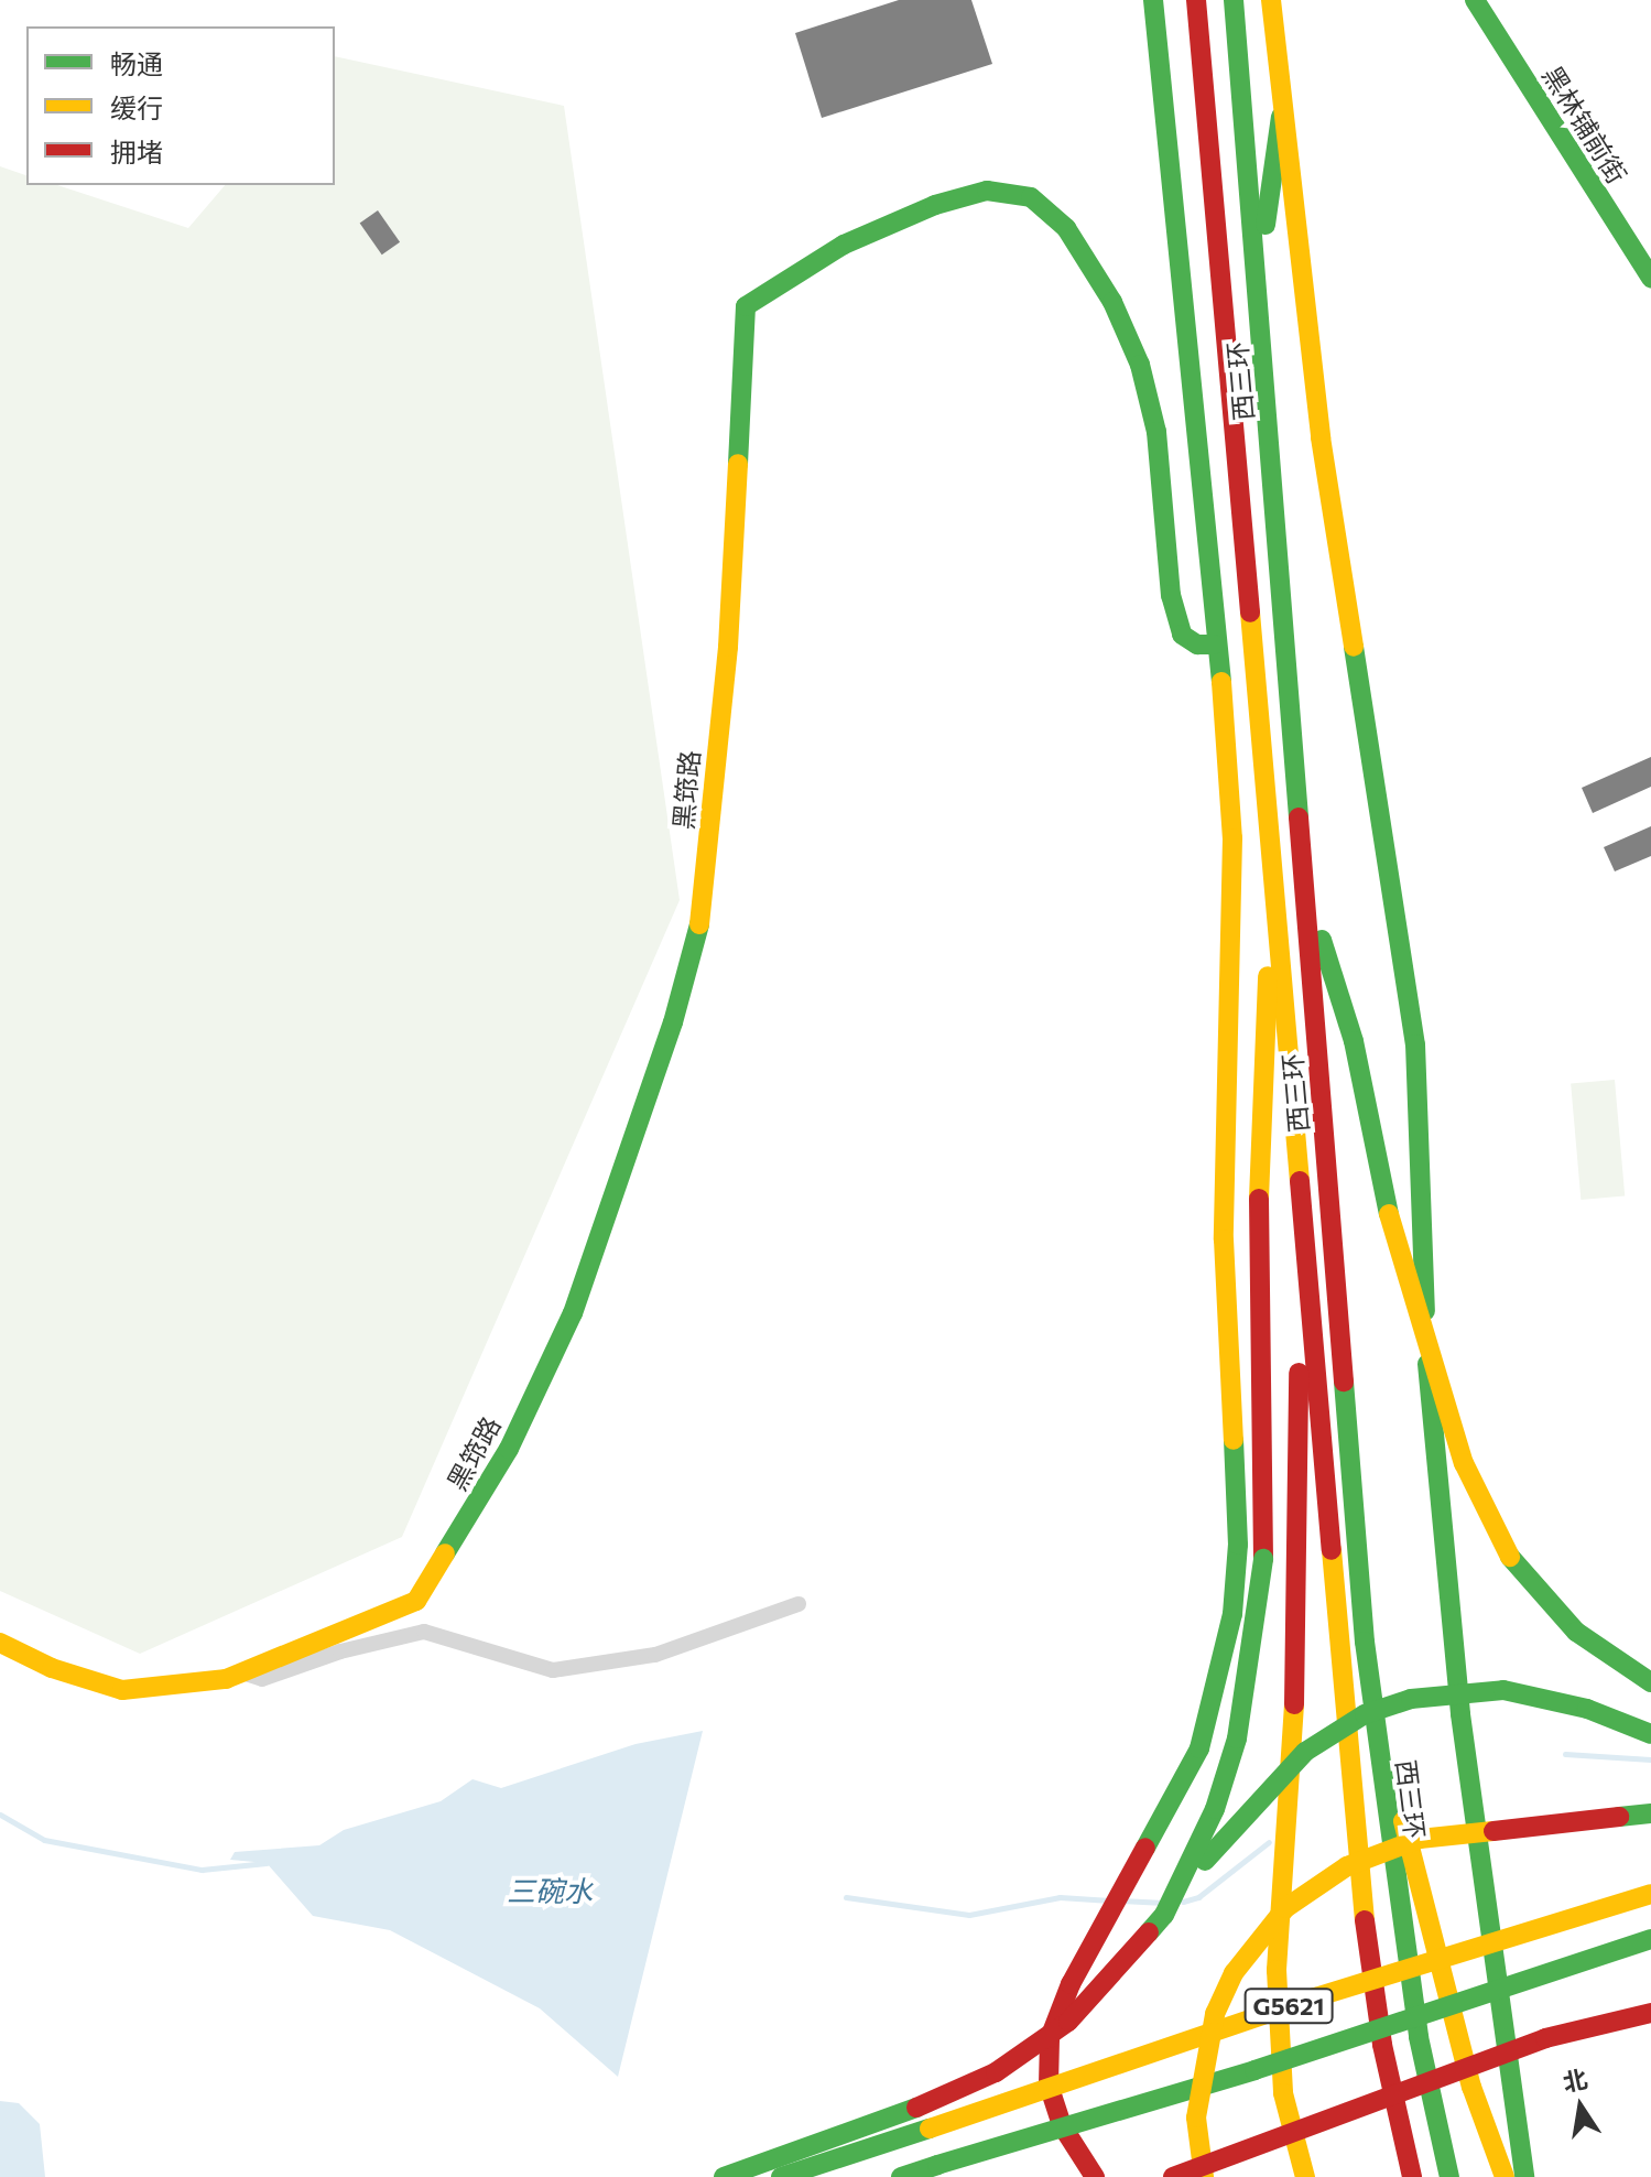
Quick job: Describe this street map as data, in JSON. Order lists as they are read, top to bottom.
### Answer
{
  "streets": {
    "main road": [
      "黑林铺前街",
      "西三环",
      "黑筇路",
      "G5621"
    ]
  },
  "water": ["三碗水"],
  "legend": ["畅通", "缓行", "拥堵"],
  "north": "top"
}
